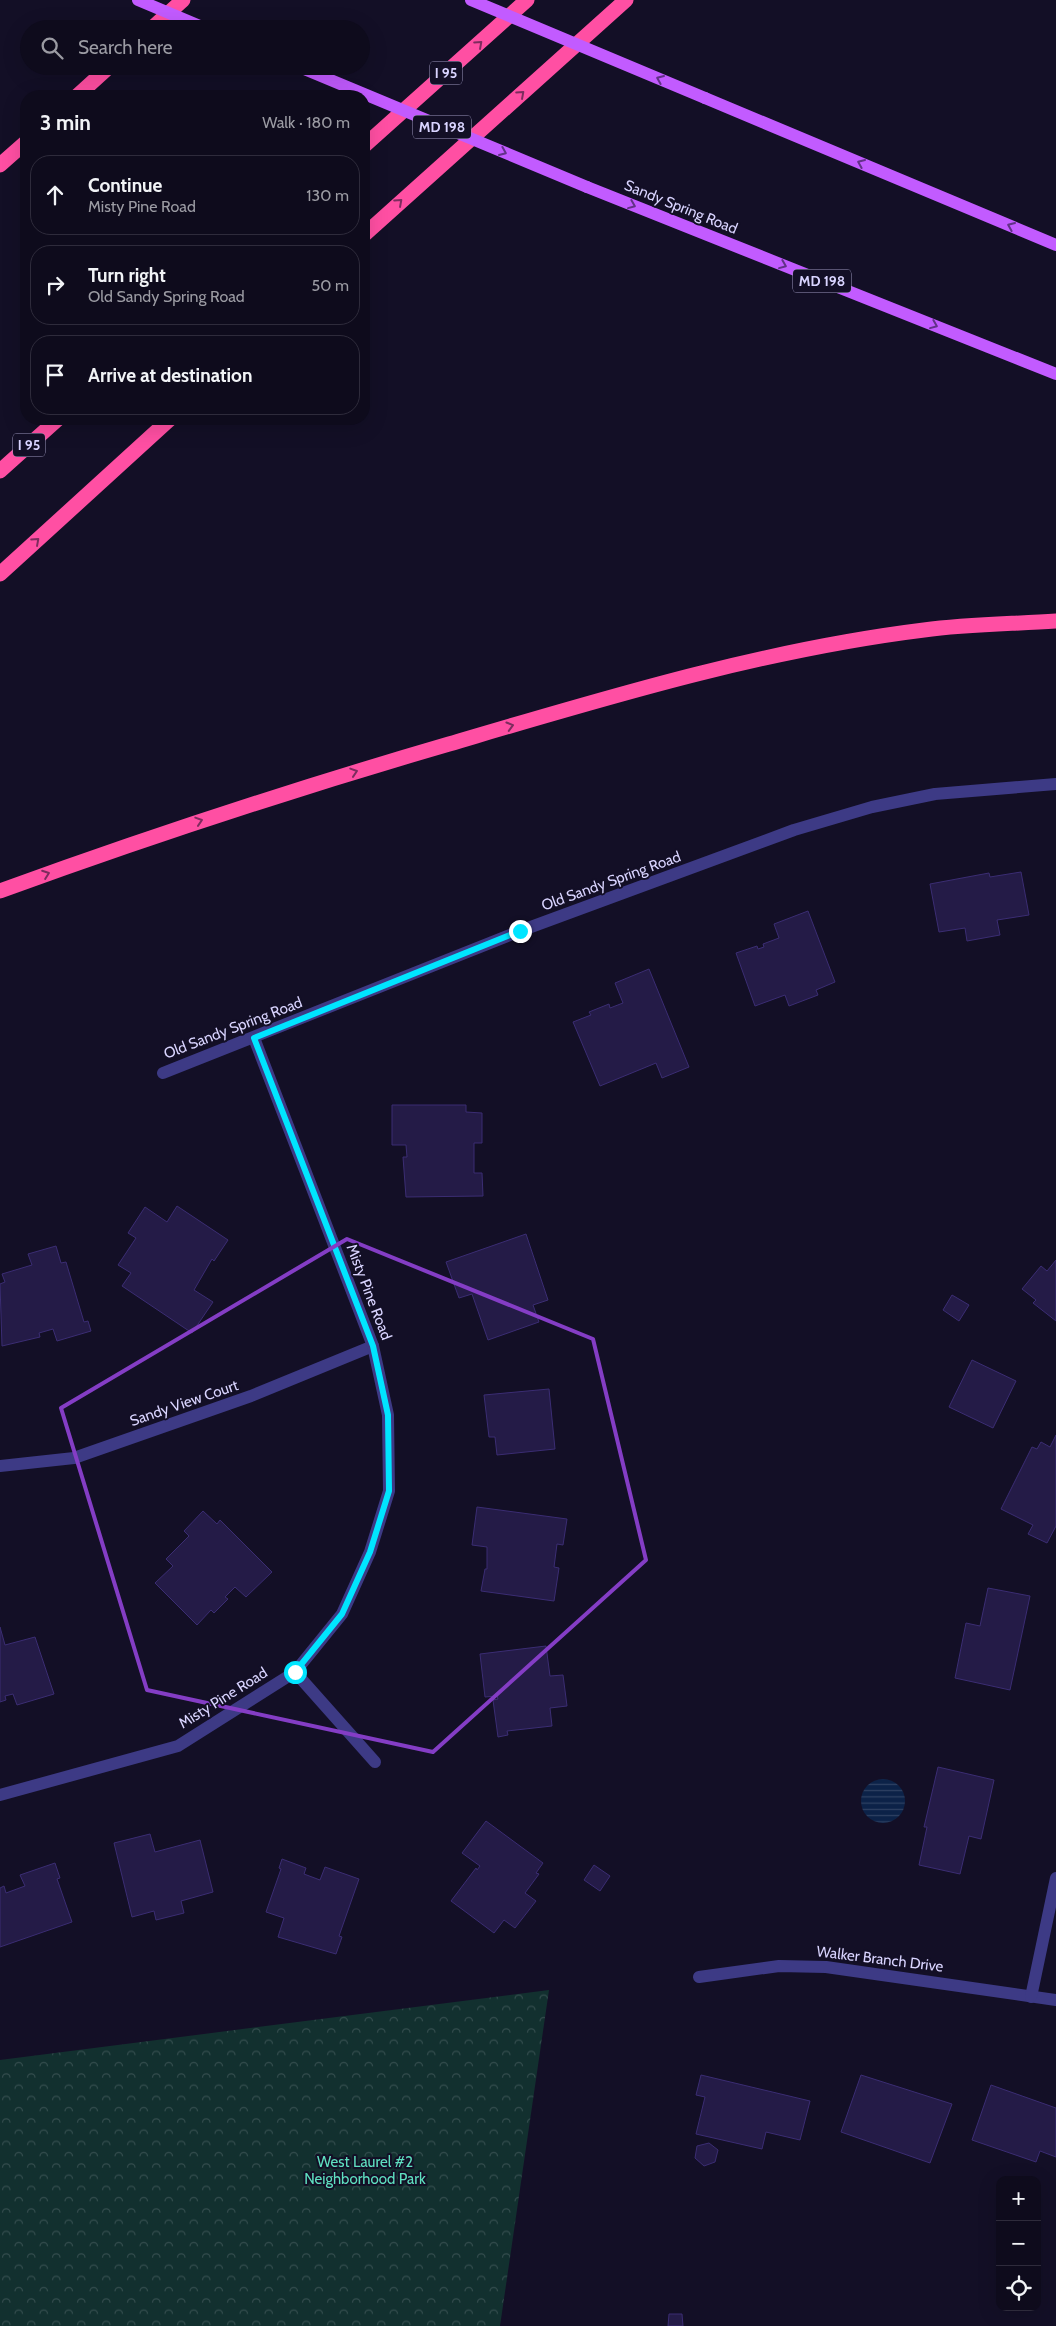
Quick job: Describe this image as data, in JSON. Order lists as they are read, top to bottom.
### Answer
{
  "streets": {
    "highway": ["I 95"],
    "main road": ["MD 198", "Sandy Spring Road"],
    "street": [
      "Old Sandy Spring Road",
      "Misty Pine Road",
      "Sandy View Court",
      "Walker Branch Drive"
    ]
  },
  "crossings": [
    ["Old Sandy Spring Road", "Misty Pine Road"],
    ["Misty Pine Road", "Sandy View Court"]
  ],
  "one_way": ["Sandy Spring Road"],
  "parks": ["West Laurel #2 Neighborhood Park"],
  "page": {
    "search": "Search here",
    "heading": ["3 min", "Walk · 180 m"],
    "list": [
      ["Continue", "Misty Pine Road", "130 m"],
      ["Turn right", "Old Sandy Spring Road", "50 m"],
      "Arrive at destination"
    ],
    "map_buttons": ["+", "−"]
  }
}
